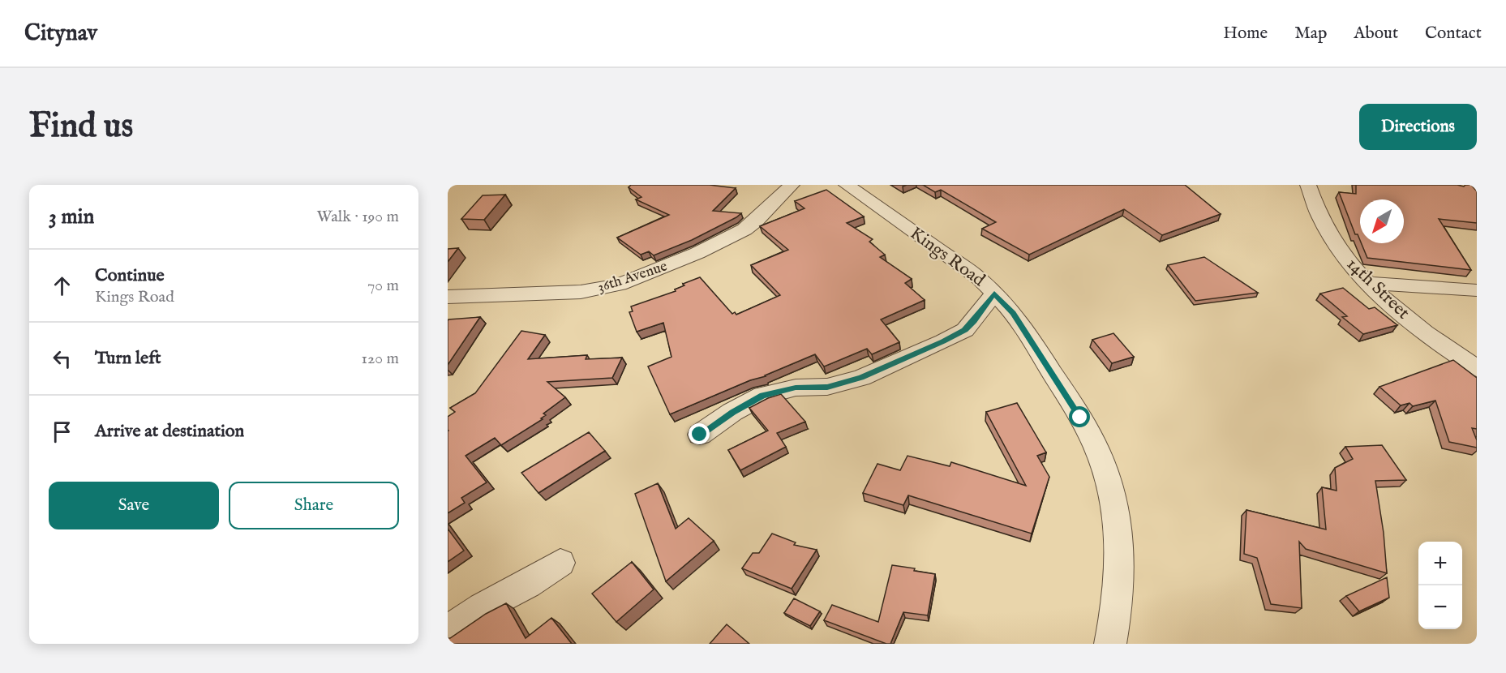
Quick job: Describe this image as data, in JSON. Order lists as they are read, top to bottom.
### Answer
{
  "streets": {
    "street": ["Kings Road", "36th Avenue", "14th Street"]
  },
  "north": "bottom left",
  "page": {
    "header": "Citynav",
    "nav": [
      "Home",
      "Map",
      "About",
      "Contact"
    ],
    "buttons": [
      "Directions",
      ["Save", "Share"]
    ],
    "title": "Find us",
    "heading": ["3 min", "Walk · 190 m"],
    "list": [
      ["Continue", "Kings Road", "70 m"],
      ["Turn left", "120 m"],
      "Arrive at destination"
    ],
    "map_buttons": ["+", "−"]
  }
}
